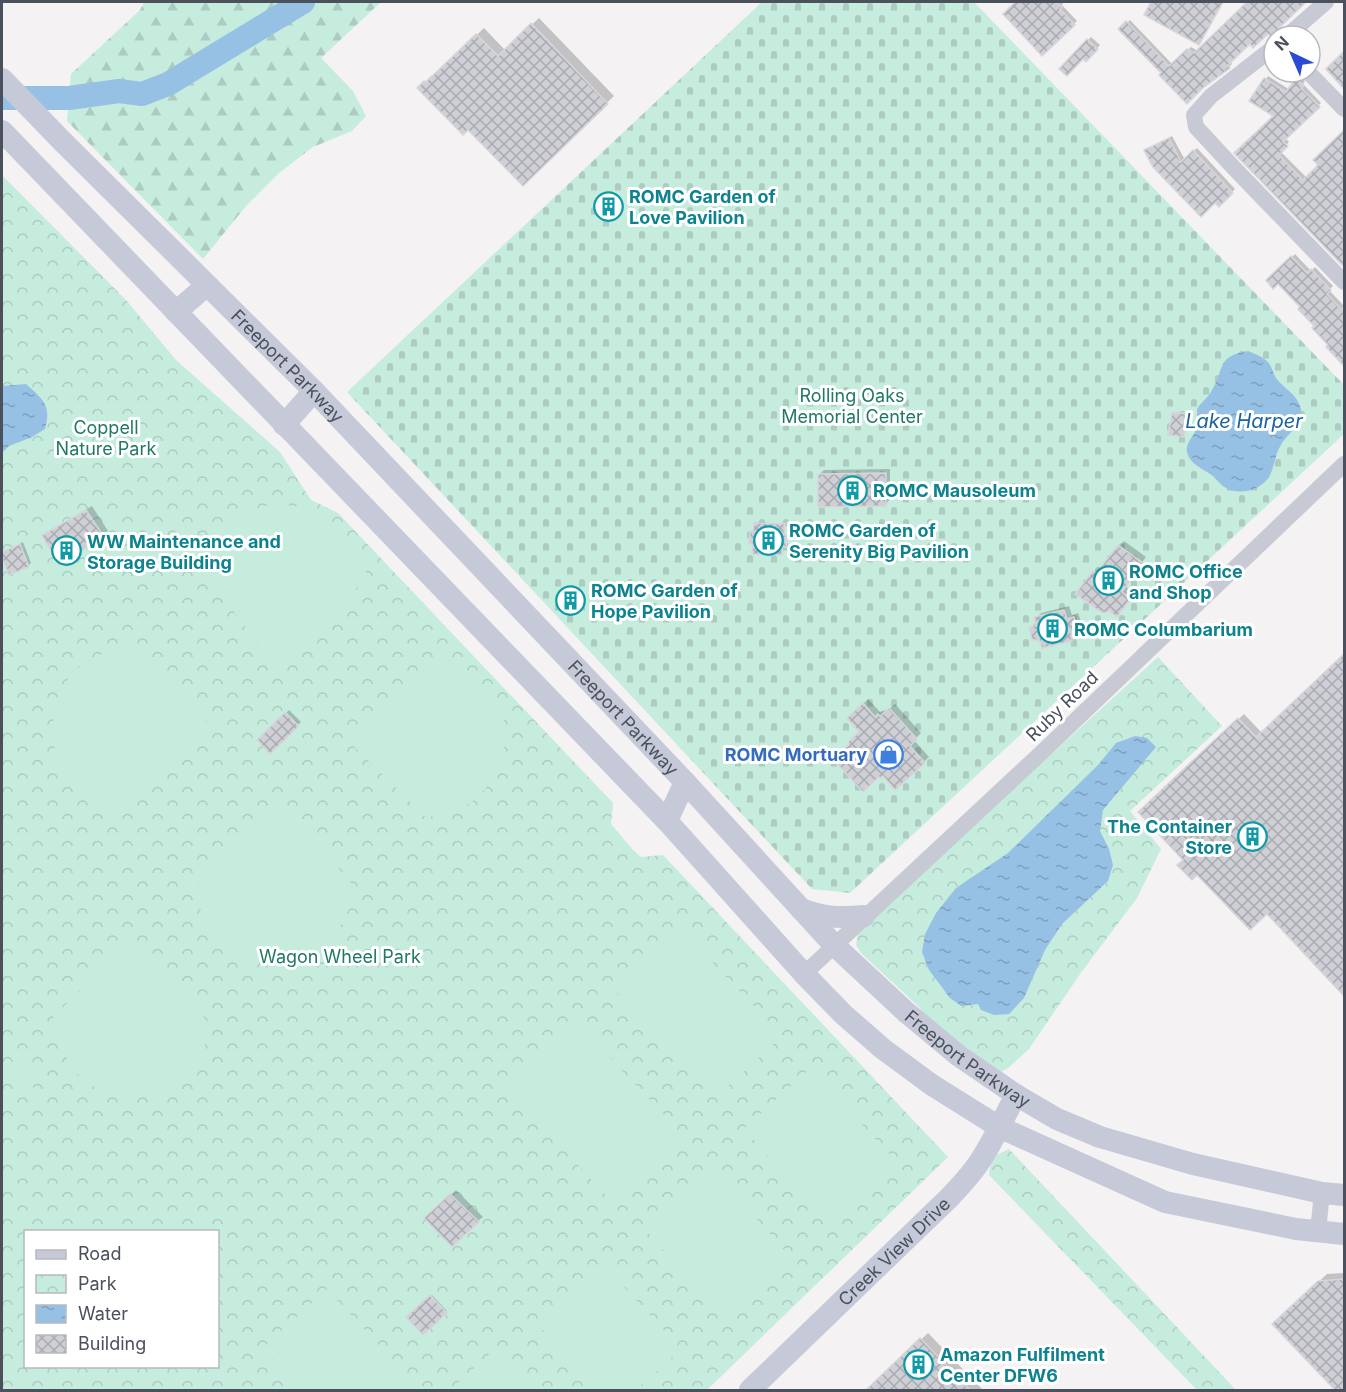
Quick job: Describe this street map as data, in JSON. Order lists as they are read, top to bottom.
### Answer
{
  "streets": {
    "main road": ["Freeport Parkway", "Creek View Drive"],
    "street": ["Ruby Road"]
  },
  "crossings": [
    ["Freeport Parkway", "Ruby Road"],
    ["Freeport Parkway", "Creek View Drive"]
  ],
  "water": ["Lake Harper"],
  "parks": ["Rolling Oaks Memorial Center", "Coppell Nature Park", "Wagon Wheel Park"],
  "places": {
    "building": [
      "ROMC Garden of Love Pavilion",
      "ROMC Mausoleum",
      "ROMC Garden of Serenity Big Pavilion",
      "WW Maintenance and Storage Building",
      "ROMC Office and Shop",
      "ROMC Garden of Hope Pavilion",
      "ROMC Columbarium",
      "The Container Store",
      "Amazon Fulfilment Center DFW6"
    ],
    "shop": ["ROMC Mortuary"]
  },
  "legend": [
    "Road",
    "Park",
    "Water",
    "Building"
  ],
  "north": "top left"
}
